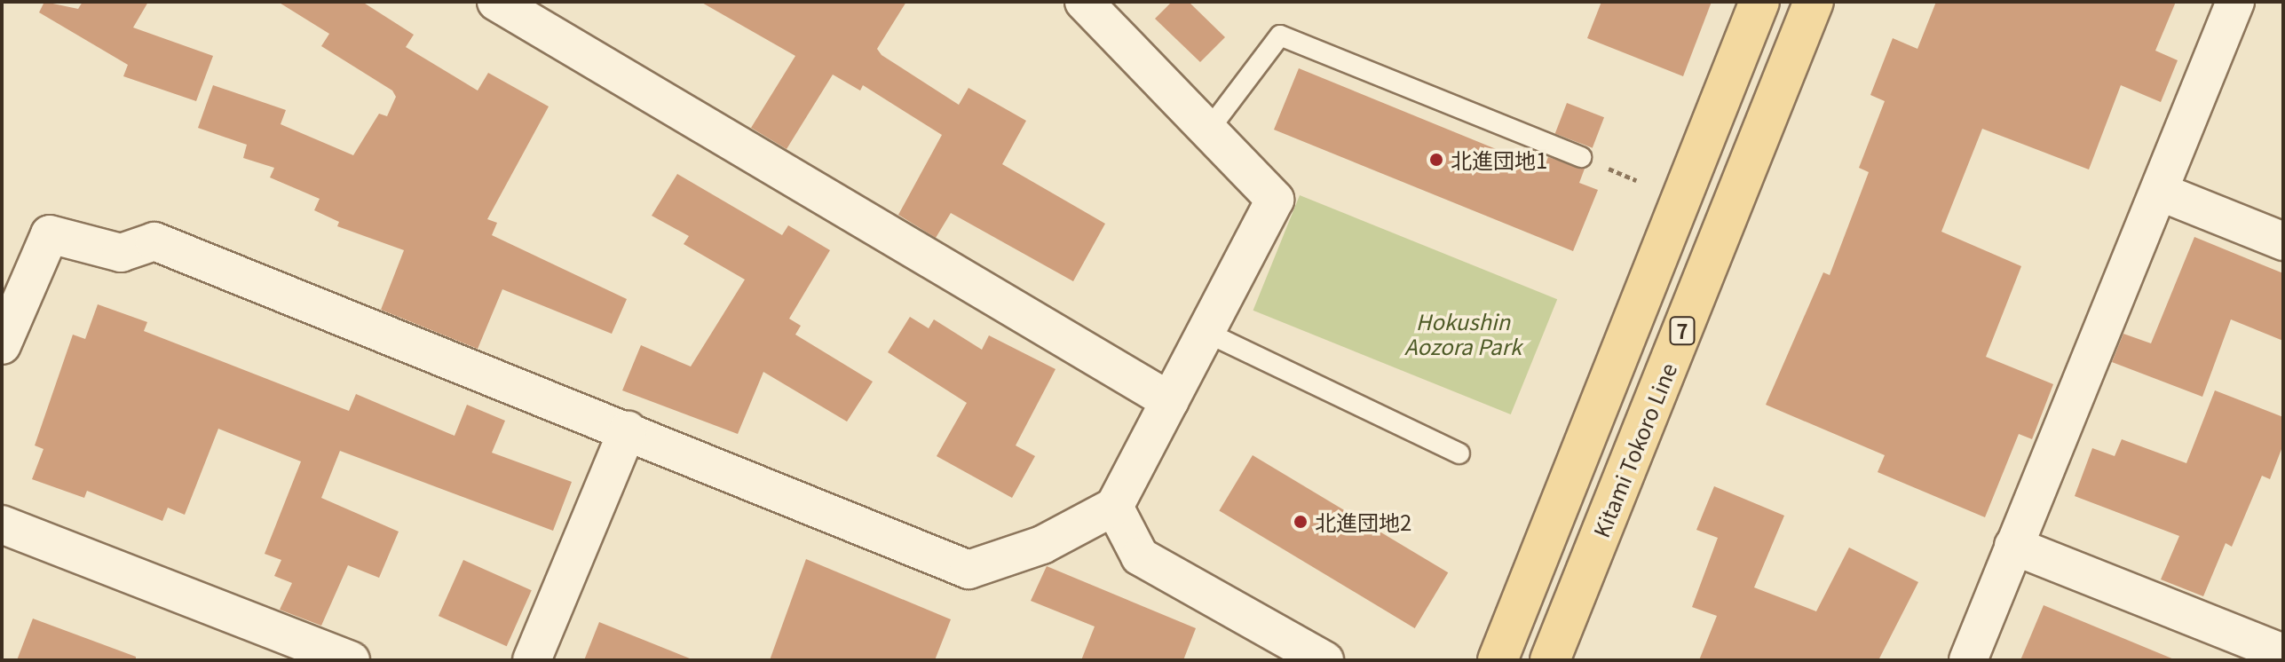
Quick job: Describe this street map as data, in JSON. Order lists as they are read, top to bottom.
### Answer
{
  "streets": {
    "main road": ["7", "Kitami Tokoro Line"]
  },
  "parks": ["Hokushin Aozora Park"],
  "places": ["北進団地1", "北進団地2"]
}
